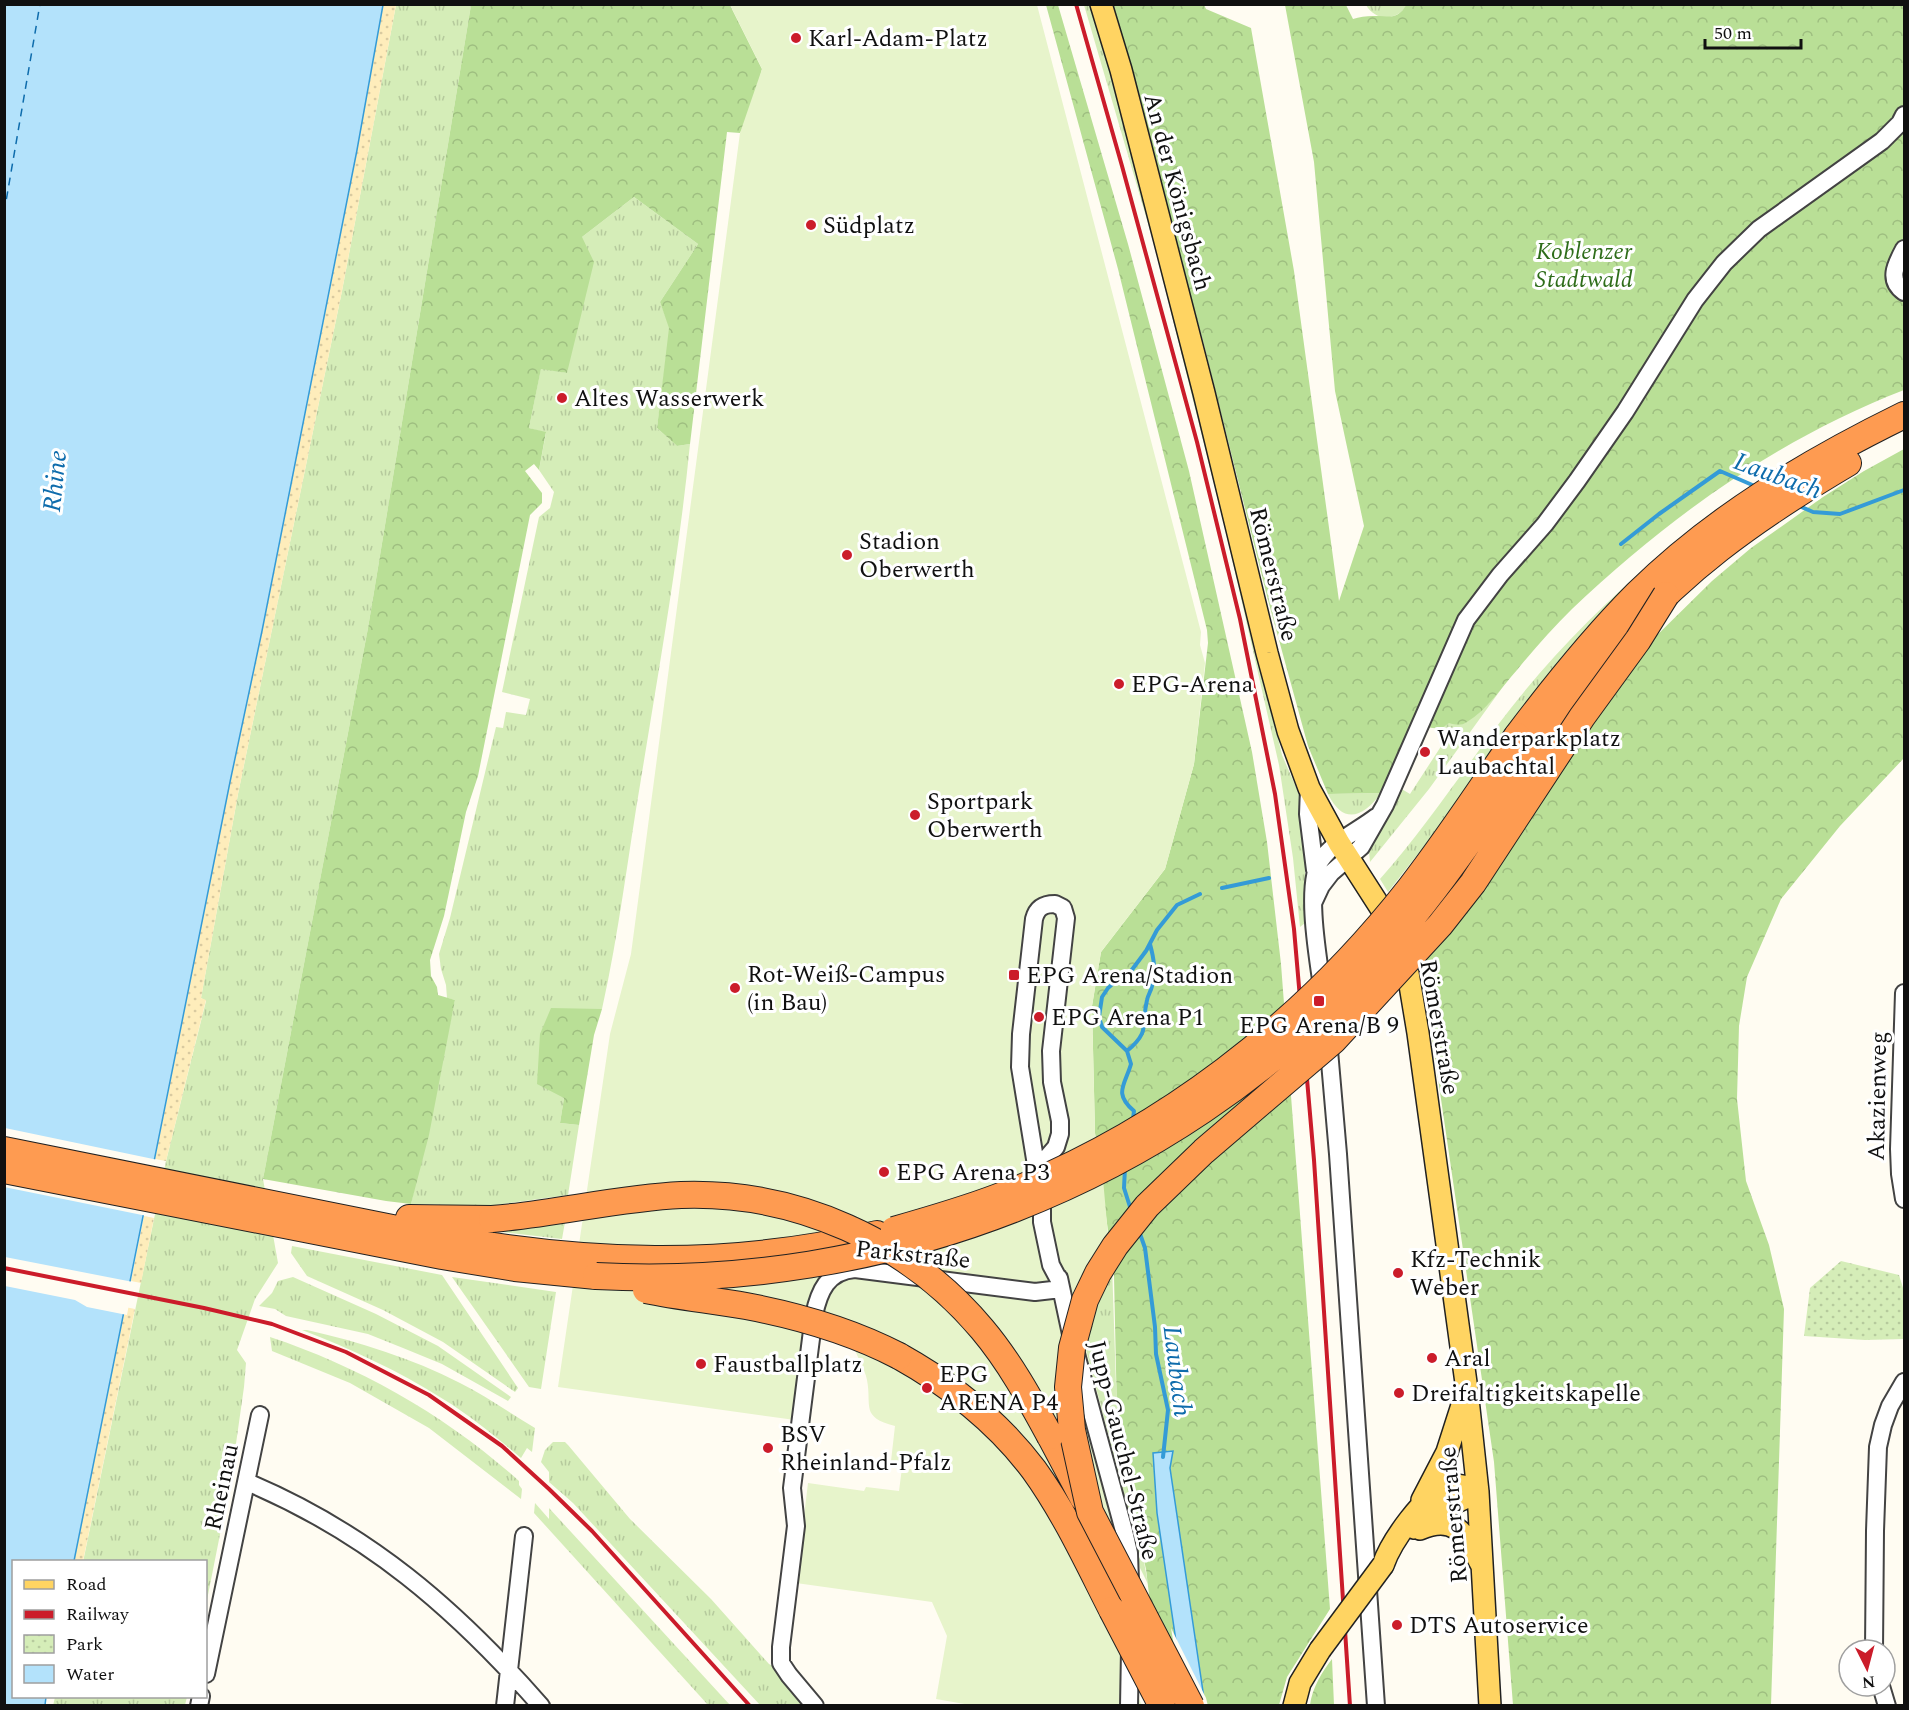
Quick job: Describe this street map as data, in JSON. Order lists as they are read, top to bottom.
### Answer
{
  "streets": {
    "main road": ["An der Königsbach", "Römerstraße"],
    "street": [
      "Akazienweg",
      "Parkstraße",
      "Jupp-Gauchel-Straße",
      "Rheinau"
    ]
  },
  "crossings": [
    ["An der Königsbach", "Römerstraße"],
    ["Parkstraße", "Jupp-Gauchel-Straße"]
  ],
  "water": ["Laubach", "Rhine"],
  "parks": ["Koblenzer Stadtwald"],
  "places": {
    "other": [
      "Karl-Adam-Platz",
      "Südplatz",
      "Altes Wasserwerk",
      "Stadion Oberwerth",
      "EPG-Arena",
      "Wanderparkplatz Laubachtal",
      "Sportpark Oberwerth",
      "Rot-Weiß-Campus (in Bau)",
      "EPG Arena P1",
      "EPG Arena P3",
      "Kfz-Technik Weber",
      "Aral",
      "Faustballplatz",
      "EPG ARENA P4",
      "Dreifaltigkeitskapelle",
      "BSV Rheinland-Pfalz",
      "DTS Autoservice"
    ],
    "transit": ["EPG Arena/Stadion", "EPG Arena/B 9"]
  },
  "legend": [
    "Road",
    "Railway",
    "Park",
    "Water"
  ],
  "scale_bar": "50 m",
  "north": "bottom"
}
